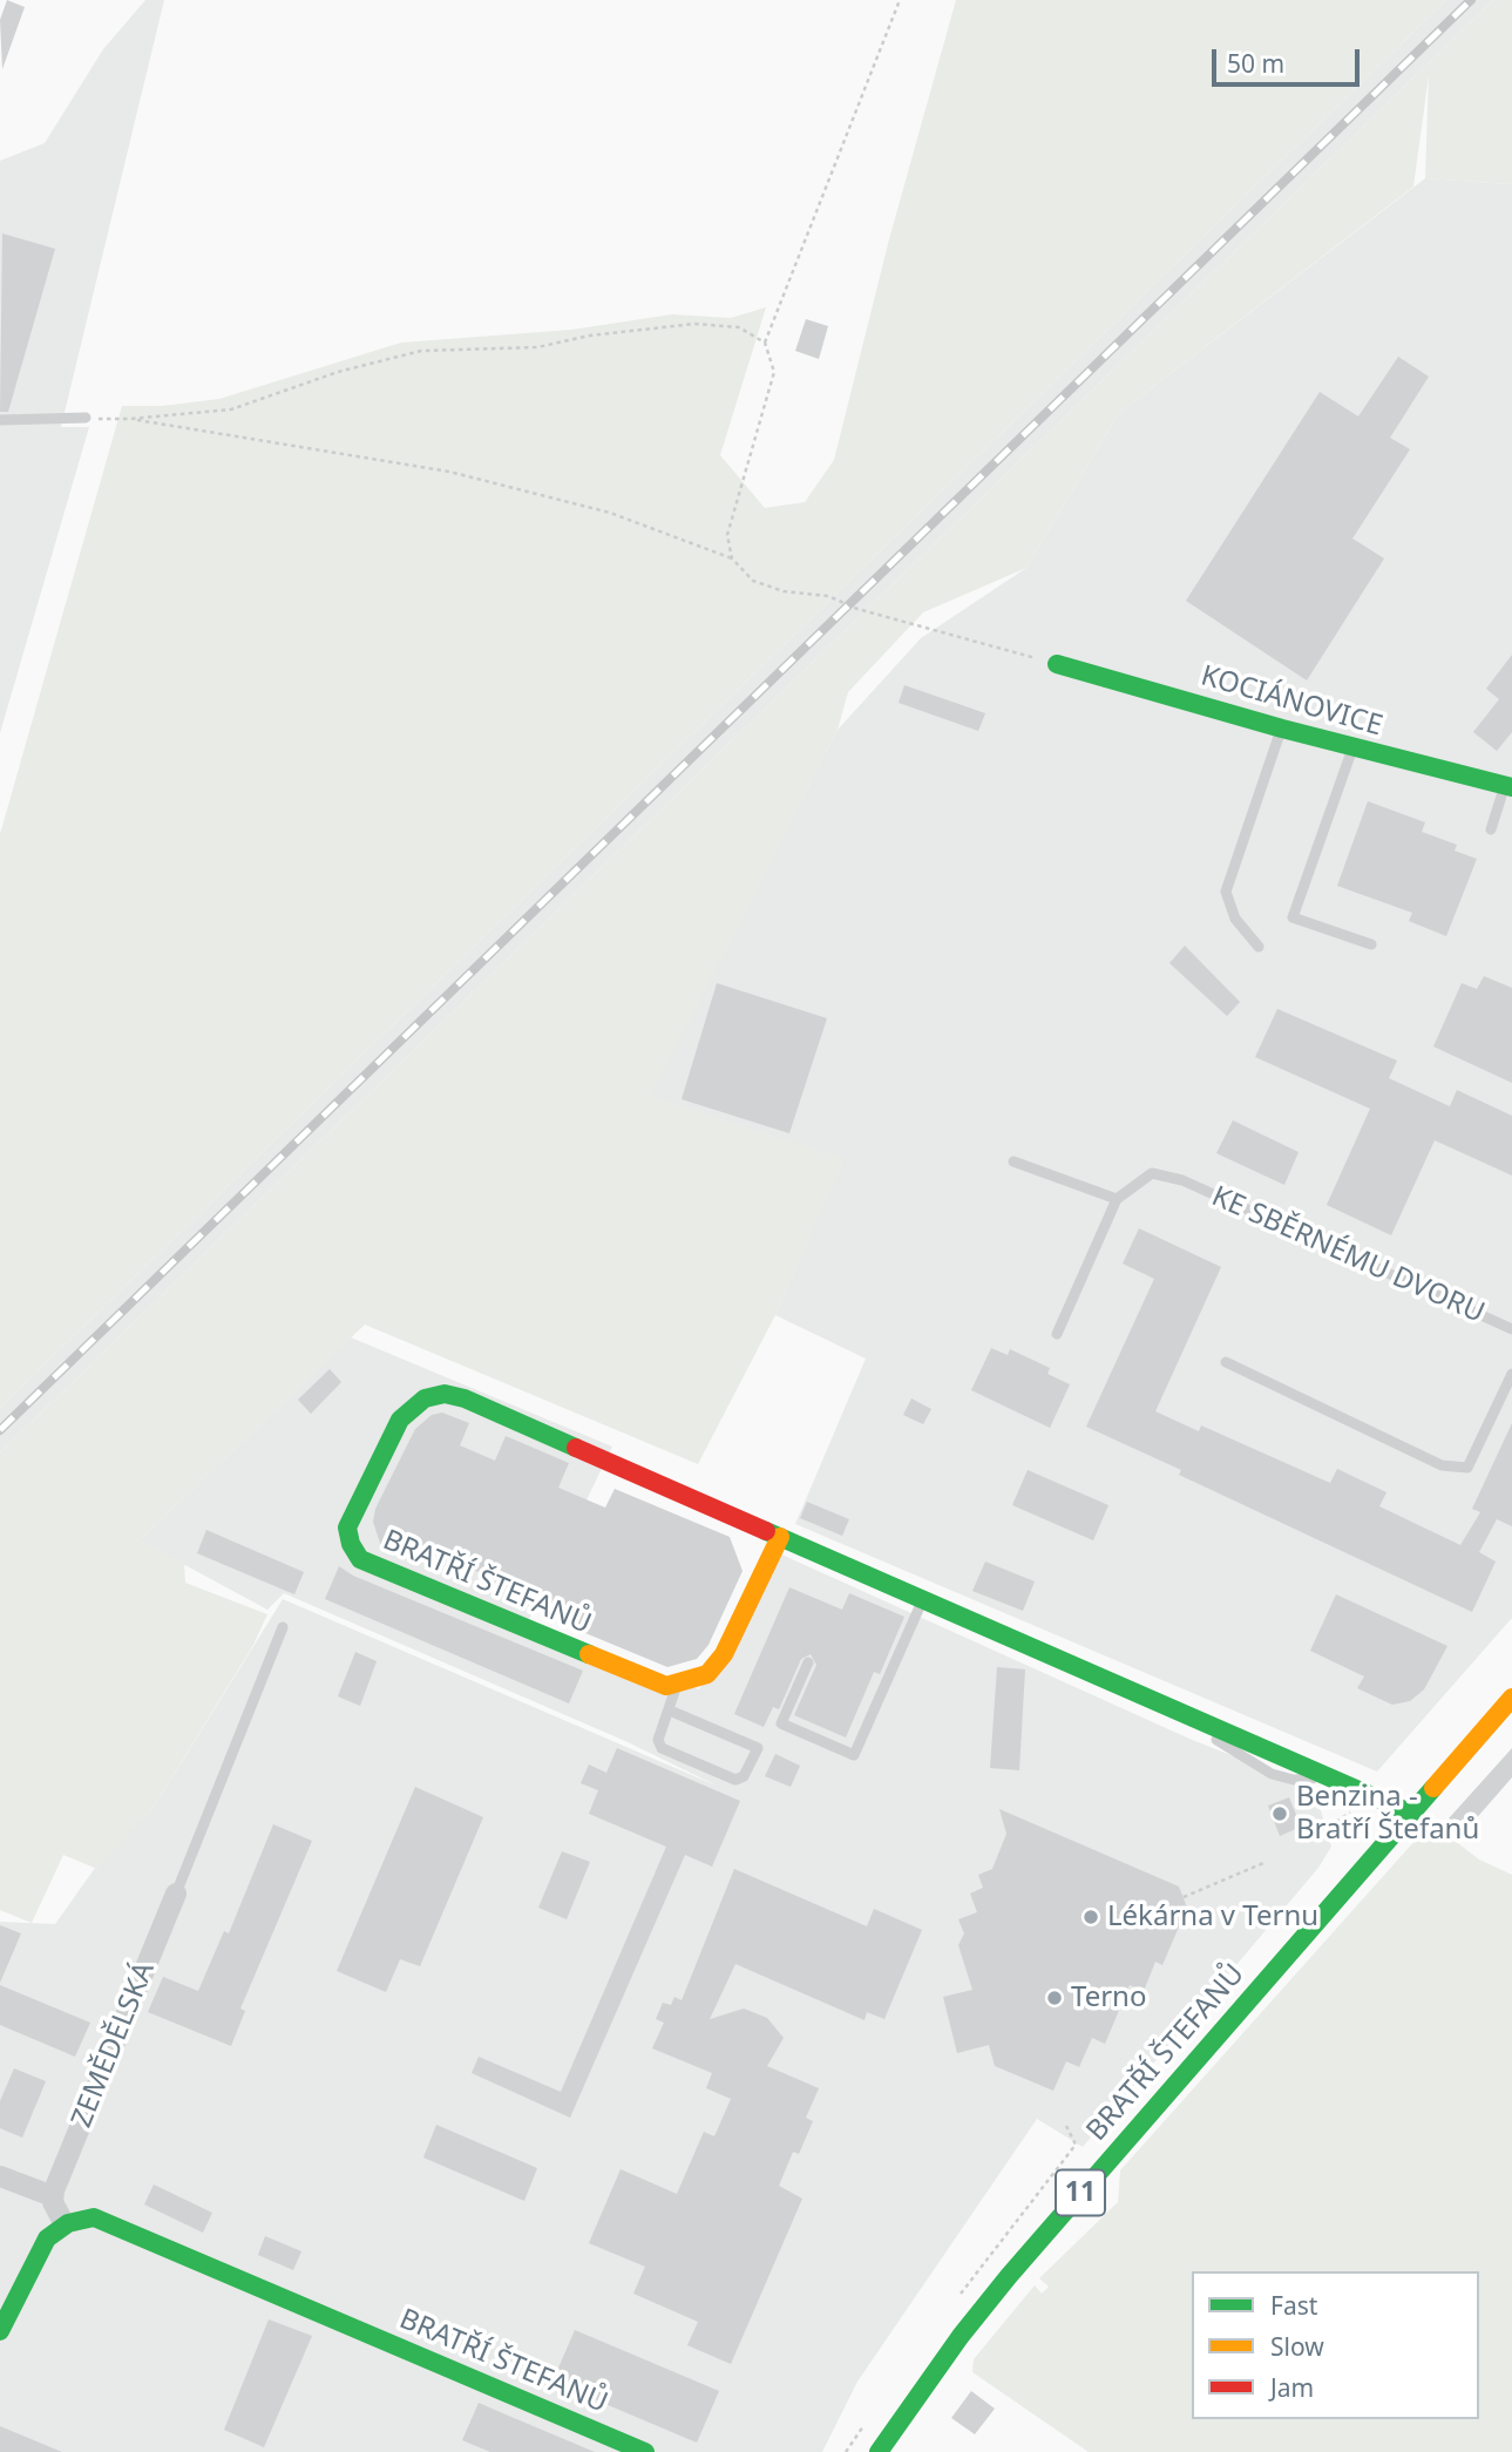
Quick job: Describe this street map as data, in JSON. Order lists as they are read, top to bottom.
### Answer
{
  "streets": {
    "street": [
      "KOCIÁNOVICE",
      "BRATŘÍ ŠTEFANŮ",
      "ZEMĚDĚLSKÁ",
      "11"
    ],
    "lane": ["KE SBĚRNÉMU DVORU"]
  },
  "places": ["Benzina - Bratří Štefanů", "Lékárna v Ternu", "Terno"],
  "legend": ["Fast", "Slow", "Jam"],
  "scale_bar": "50 m"
}
